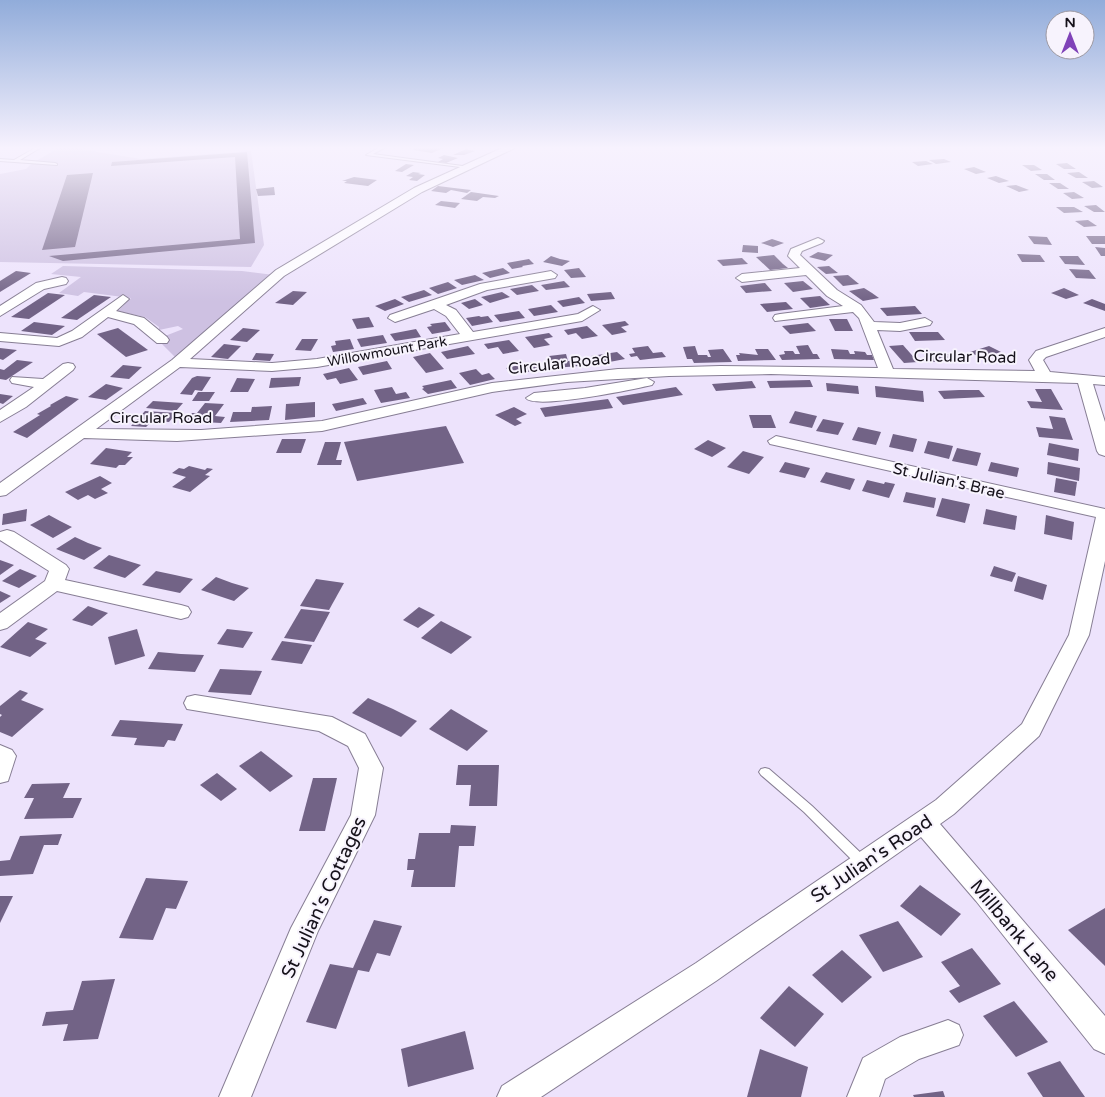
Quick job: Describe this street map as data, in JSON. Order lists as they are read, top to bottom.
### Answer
{
  "streets": {
    "street": [
      "Willowmount Park",
      "Circular Road",
      "St Julian's Brae",
      "St Julian's Road",
      "St Julian's Cottages",
      "Millbank Lane"
    ]
  },
  "crossings": [
    ["St Julian's Brae", "St Julian's Road"],
    ["St Julian's Road", "Millbank Lane"]
  ],
  "north": "top"
}
